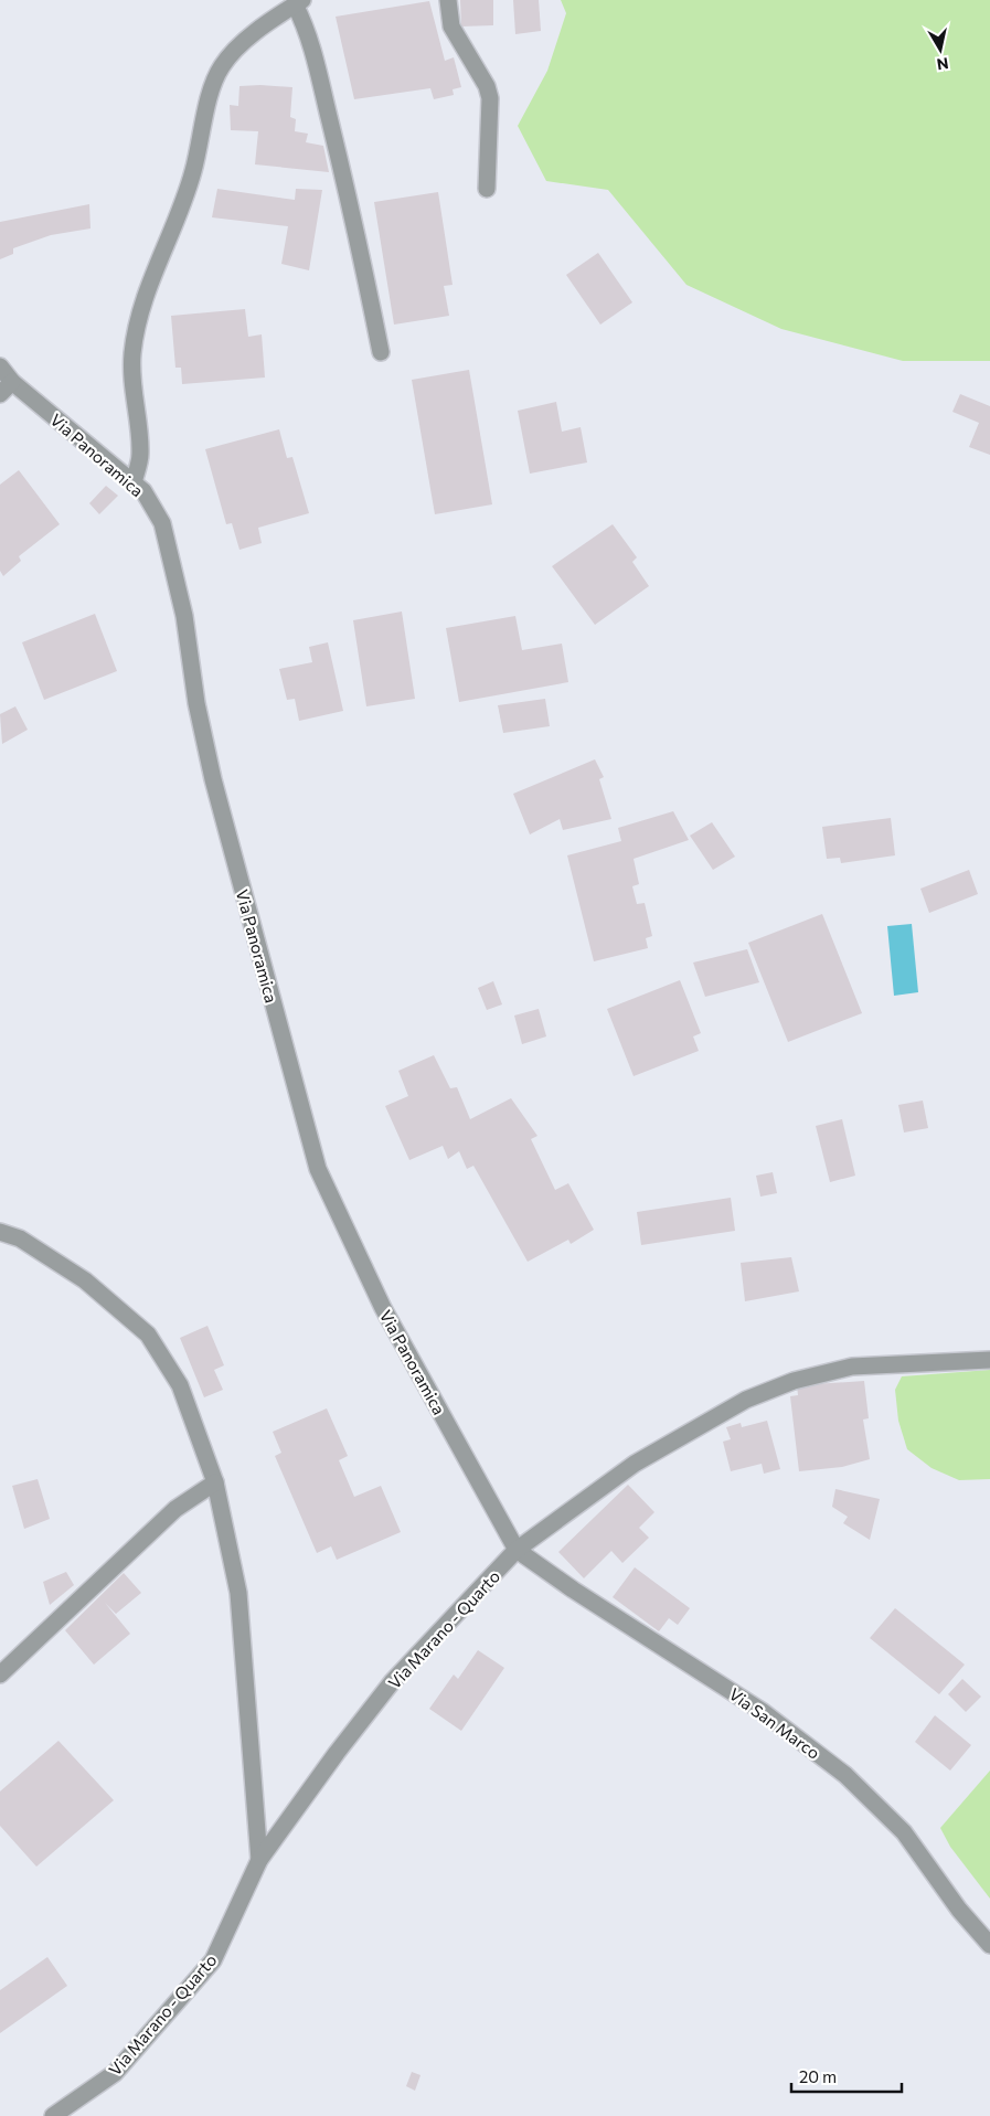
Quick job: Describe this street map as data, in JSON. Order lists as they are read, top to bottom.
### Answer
{
  "streets": {
    "street": ["Via Panoramica", "Via Marano - Quarto", "Via San Marco"]
  },
  "crossings": [
    ["Via Panoramica", "Via Marano - Quarto"],
    ["Via Panoramica", "Via San Marco"],
    ["Via Marano - Quarto", "Via San Marco"]
  ],
  "scale_bar": "20 m",
  "north": "bottom"
}
